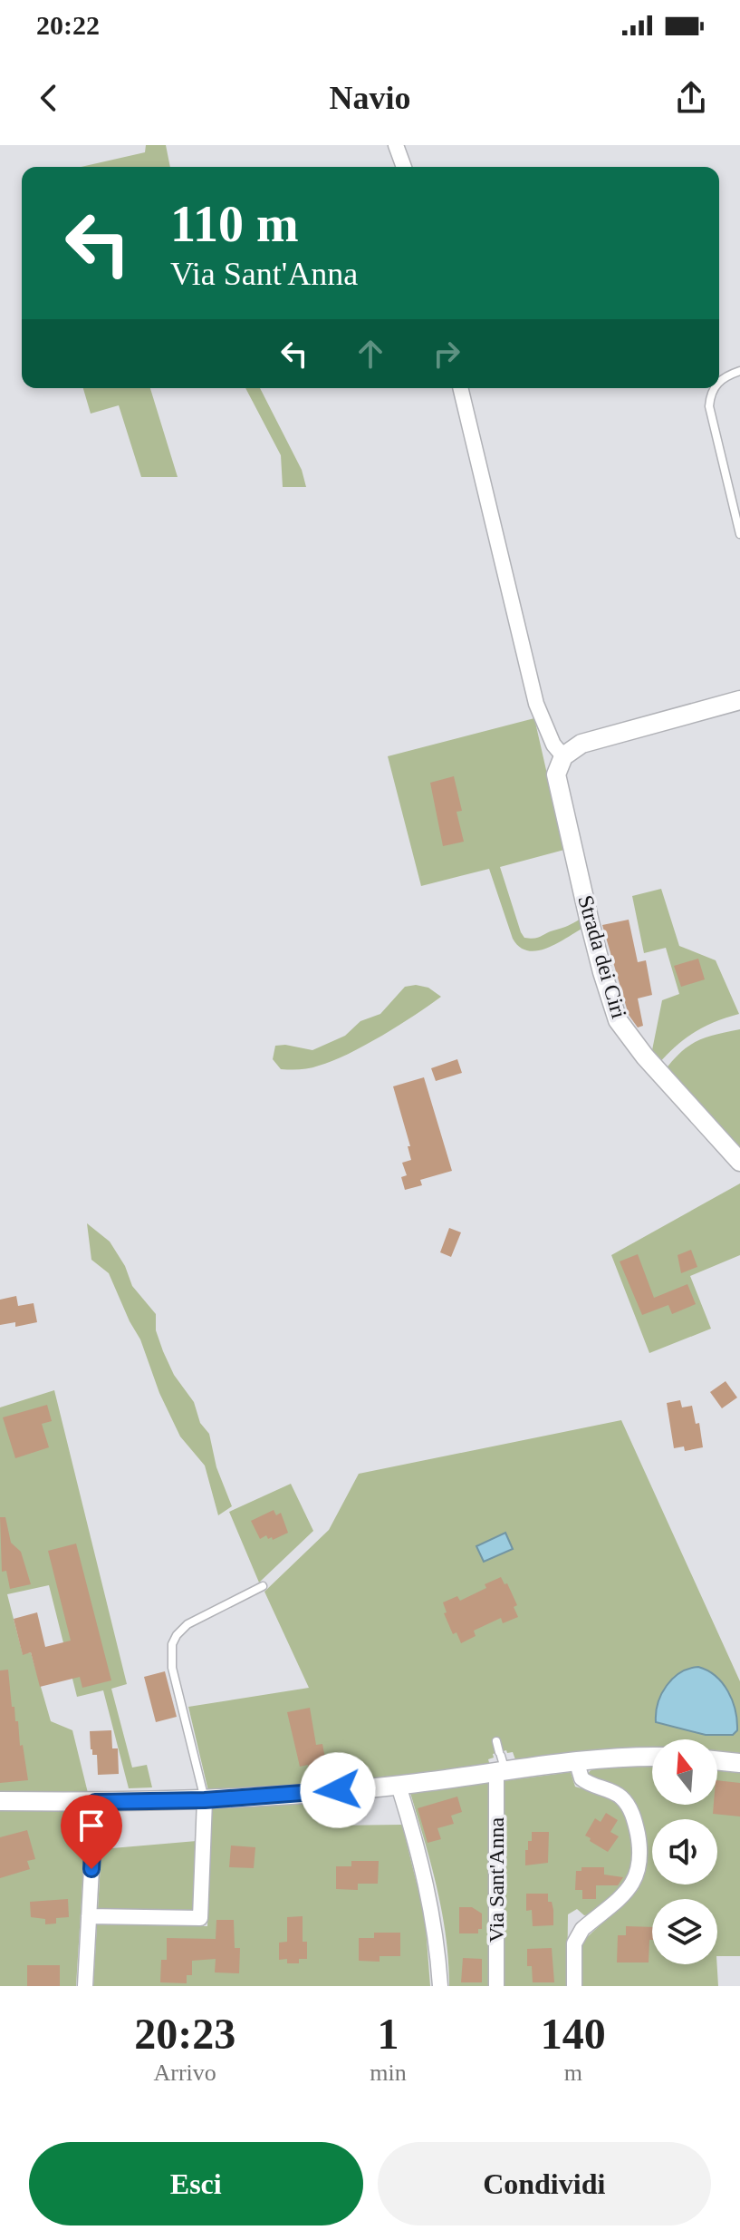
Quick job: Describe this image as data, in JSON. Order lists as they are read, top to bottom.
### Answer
{
  "streets": {
    "street": ["Strada dei Ciri", "Via Sant'Anna"]
  },
  "north": "top",
  "page": {
    "status": "20:22",
    "header": "Navio",
    "turn": ["110 m", "Via Sant'Anna"],
    "eta": [
      "20:23",
      "Arrivo",
      "1",
      "min",
      "140",
      "m"
    ],
    "buttons": ["Esci", "Condividi"]
  }
}
